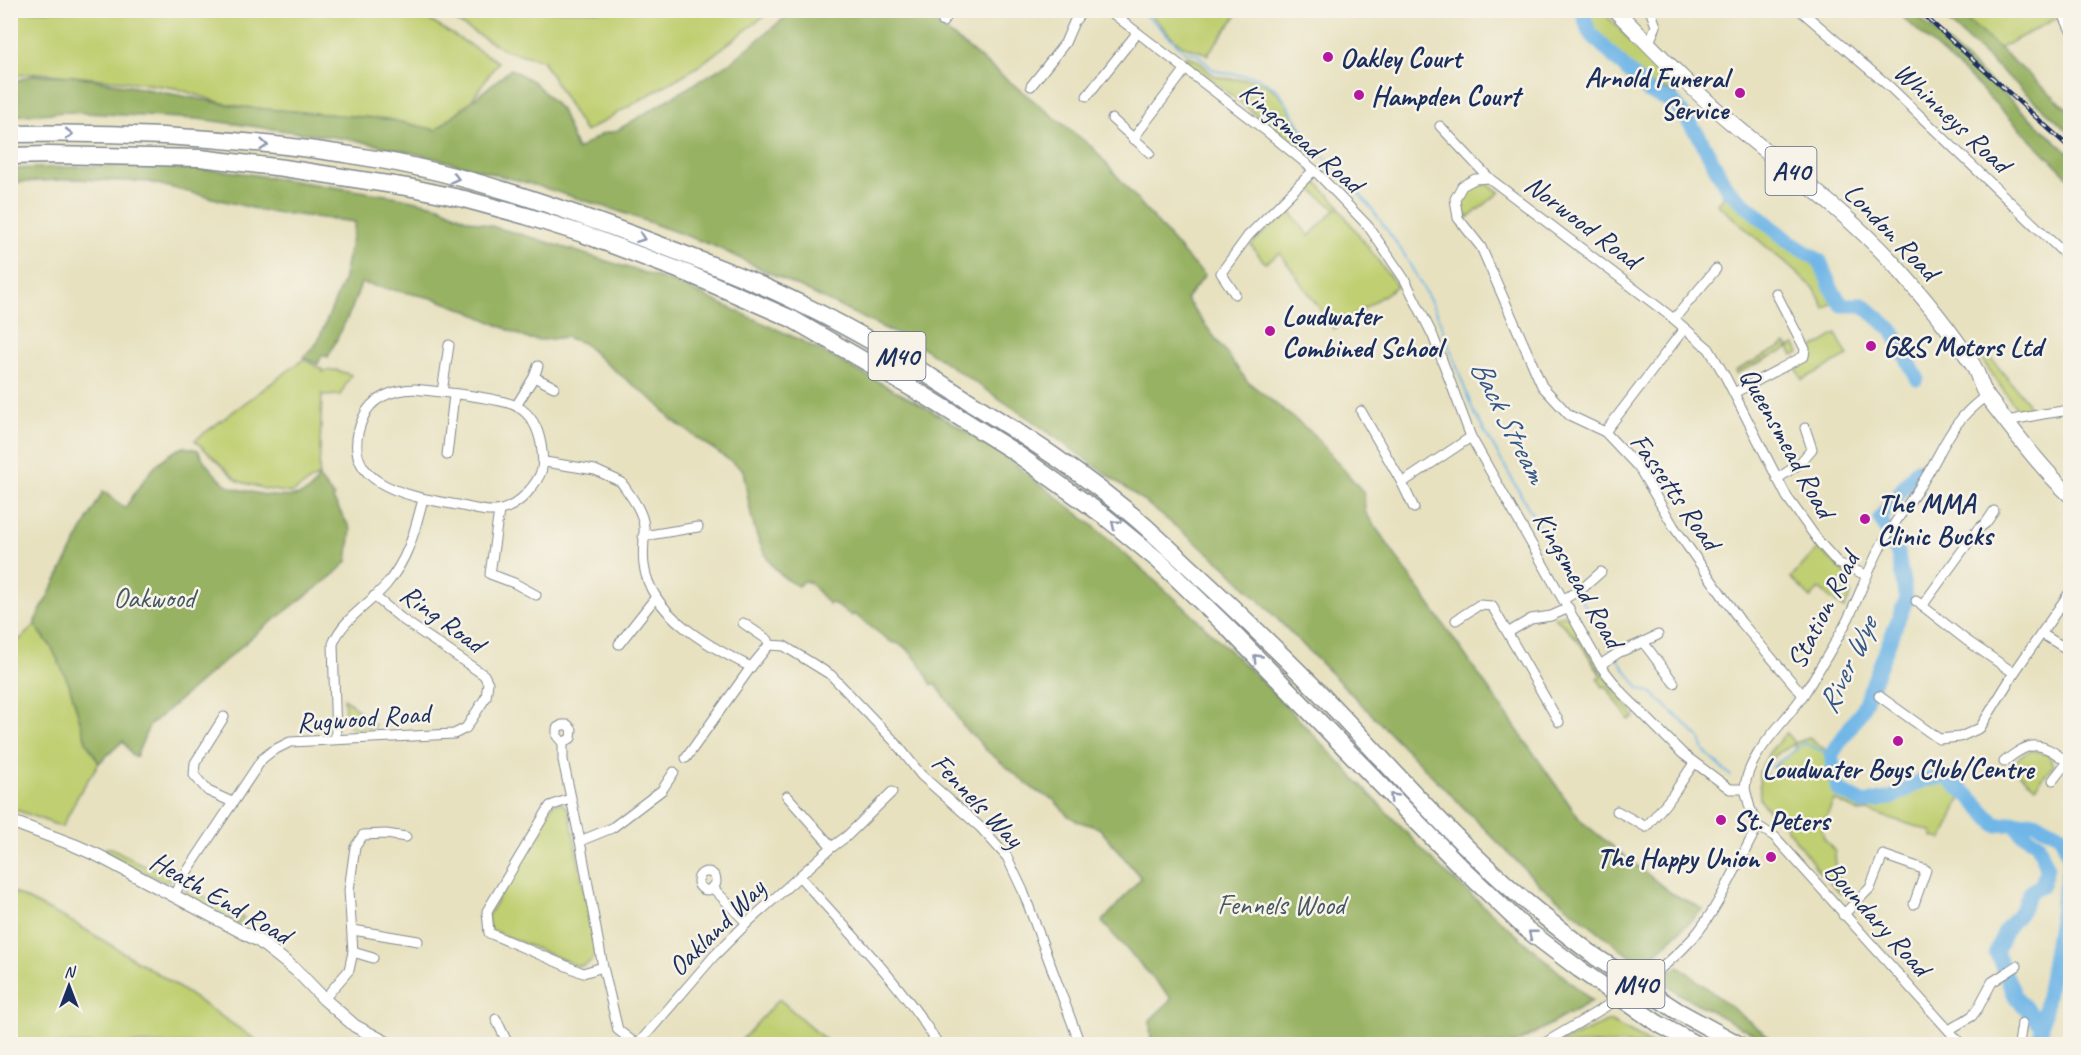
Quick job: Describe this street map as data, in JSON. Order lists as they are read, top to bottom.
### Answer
{
  "streets": {
    "highway": ["M40"],
    "main road": ["A40", "London Road"],
    "street": [
      "Whinneys Road",
      "Kingsmead Road",
      "Norwood Road",
      "Queensmead Road",
      "Fassetts Road",
      "Station Road",
      "Ring Road",
      "Rugwood Road",
      "Fennels Way",
      "Heath End Road",
      "Boundary Road",
      "Oakland Way"
    ]
  },
  "crossings": [
    ["Kingsmead Road", "Station Road"],
    ["Norwood Road", "Queensmead Road"],
    ["Norwood Road", "Fassetts Road"],
    ["London Road", "Station Road"],
    ["Queensmead Road", "Station Road"],
    ["Fassetts Road", "Station Road"],
    ["Ring Road", "Rugwood Road"],
    ["Rugwood Road", "Heath End Road"]
  ],
  "water": ["Back Stream", "River Wye"],
  "parks": ["Oakwood", "Fennels Wood"],
  "places": [
    "Oakley Court",
    "Arnold Funeral Service",
    "Hampden Court",
    "Loudwater Combined School",
    "G&S Motors Ltd",
    "The MMA Clinic Bucks",
    "Loudwater Boys Club/Centre",
    "St. Peters",
    "The Happy Union"
  ],
  "north": "top"
}
